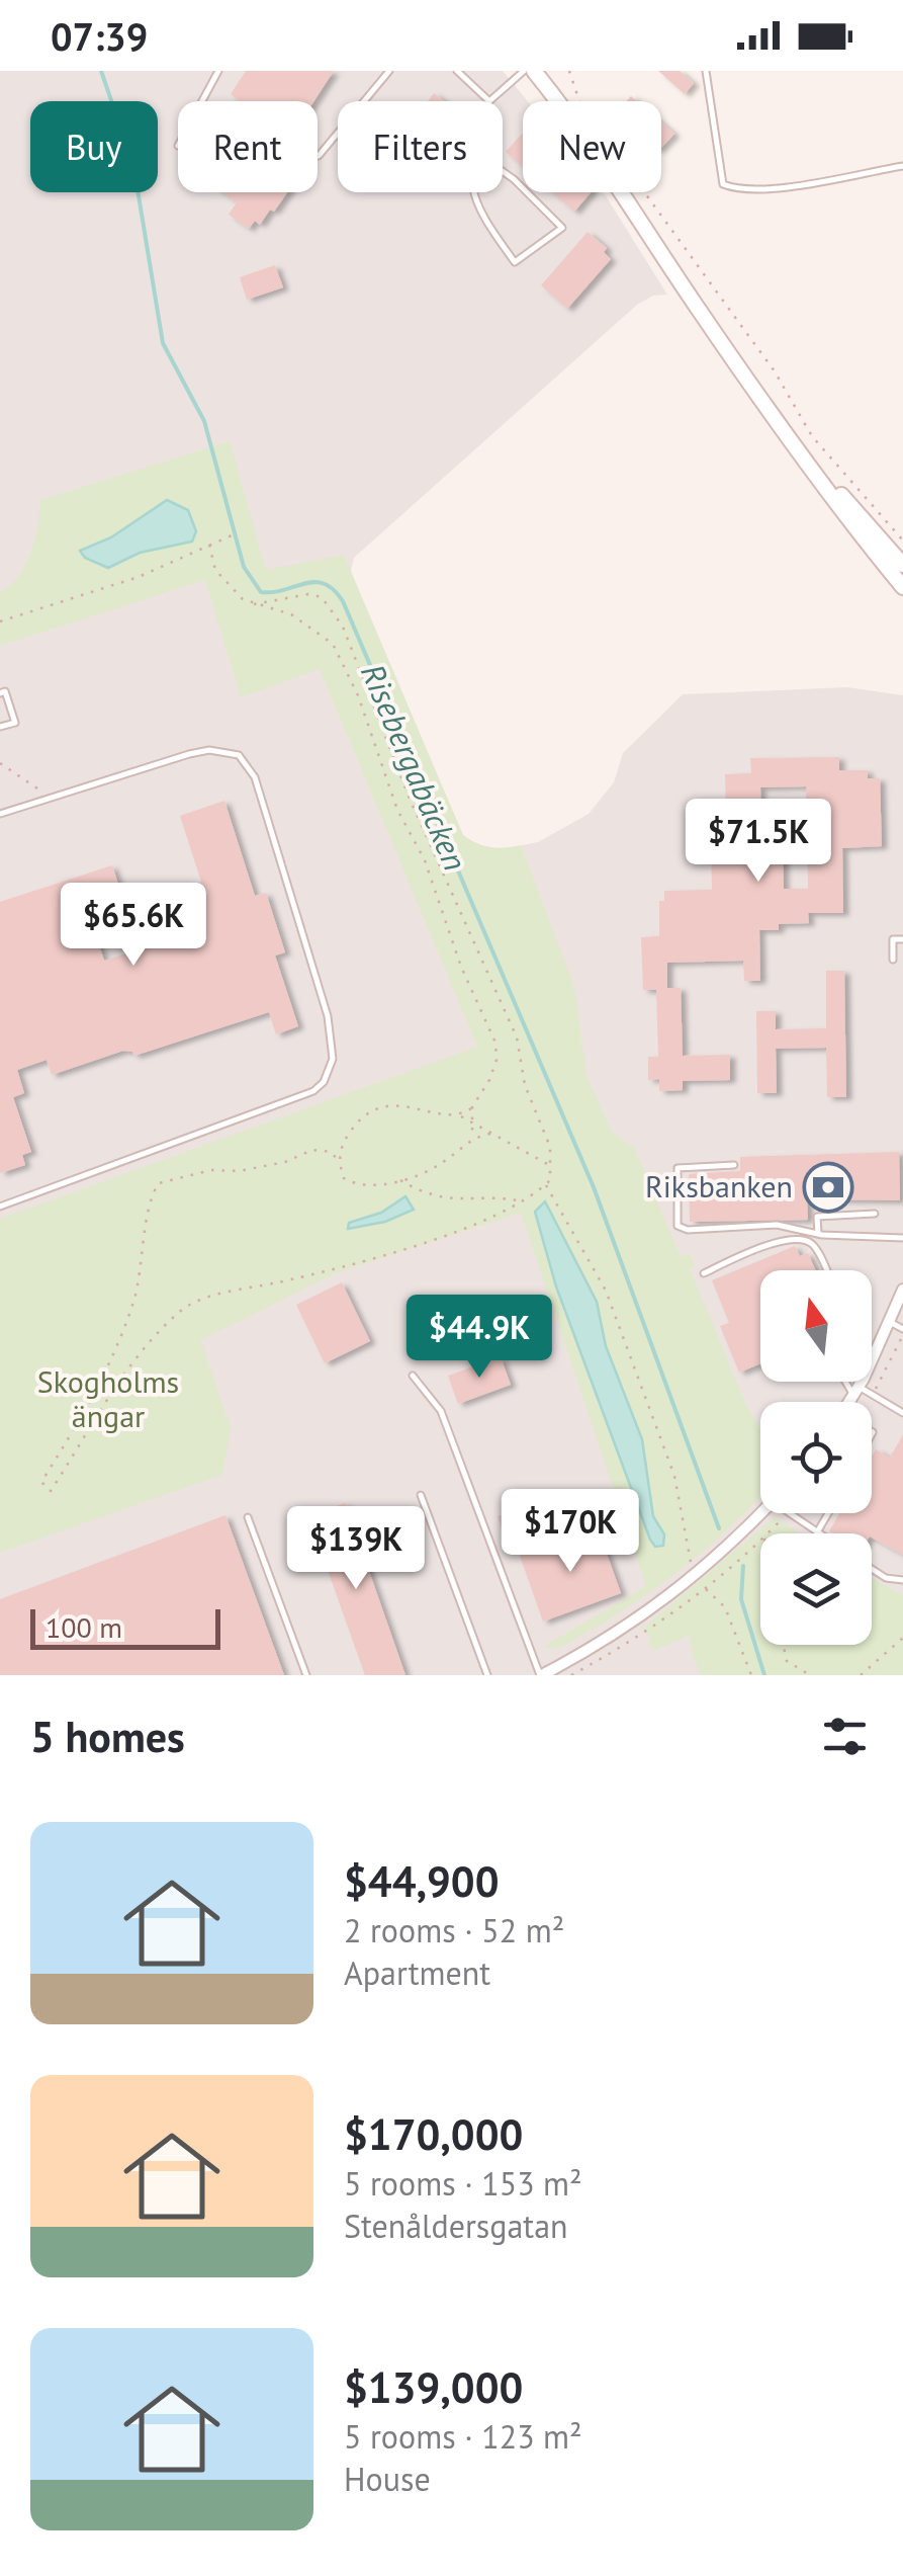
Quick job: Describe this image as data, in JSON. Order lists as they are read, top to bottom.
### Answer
{
  "water": ["Risebergabäcken"],
  "parks": ["Skogholms ängar"],
  "places": {
    "bank": ["Riksbanken"]
  },
  "scale_bar": "100 m",
  "north": "top",
  "page": {
    "status": "07:39",
    "chip": [
      "Buy",
      "Rent",
      "Filters",
      "New"
    ],
    "price": [
      "$71.5K",
      "$65.6K",
      "$44.9K",
      "$170K",
      "$139K"
    ],
    "scale": "100 m",
    "heading": "5 homes",
    "list": [
      {
        "name": "$44,900",
        "note": "2 rooms · 52 m² · Apartment"
      },
      {
        "name": "$170,000",
        "note": "5 rooms · 153 m² · Stenåldersgatan"
      },
      {
        "name": "$139,000",
        "note": "5 rooms · 123 m² · House"
      }
    ]
  }
}
